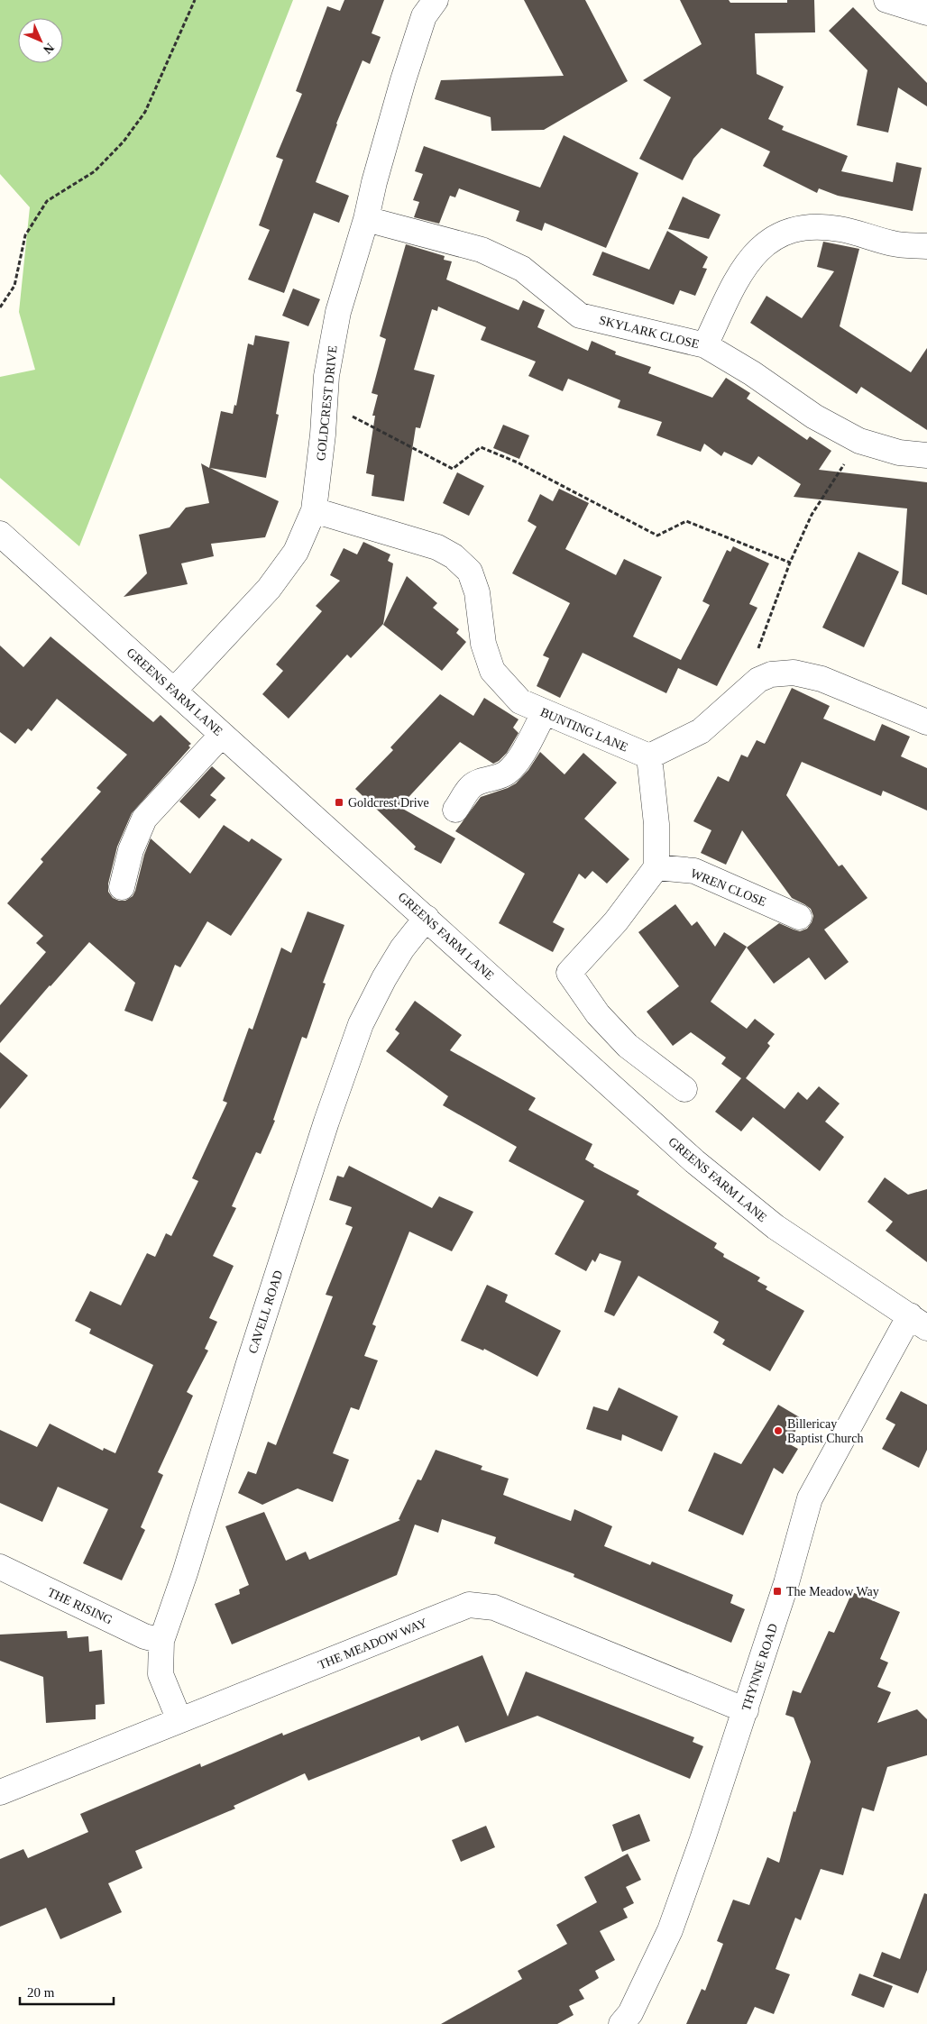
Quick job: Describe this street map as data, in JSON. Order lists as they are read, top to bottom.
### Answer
{
  "streets": {
    "street": [
      "SKYLARK CLOSE",
      "GOLDCREST DRIVE",
      "GREENS FARM LANE",
      "BUNTING LANE",
      "WREN CLOSE",
      "CAVELL ROAD",
      "THE RISING",
      "THE MEADOW WAY",
      "THYNNE ROAD"
    ]
  },
  "crossings": [
    ["SKYLARK CLOSE", "GOLDCREST DRIVE"],
    ["GOLDCREST DRIVE", "GREENS FARM LANE"],
    ["GOLDCREST DRIVE", "BUNTING LANE"],
    ["GREENS FARM LANE", "CAVELL ROAD"],
    ["GREENS FARM LANE", "THYNNE ROAD"],
    ["CAVELL ROAD", "THE RISING"],
    ["CAVELL ROAD", "THE MEADOW WAY"],
    ["THE MEADOW WAY", "THYNNE ROAD"]
  ],
  "places": {
    "transit": ["Goldcrest Drive", "The Meadow Way"],
    "other": ["Billericay Baptist Church"]
  },
  "scale_bar": "20 m",
  "north": "bottom right"
}
